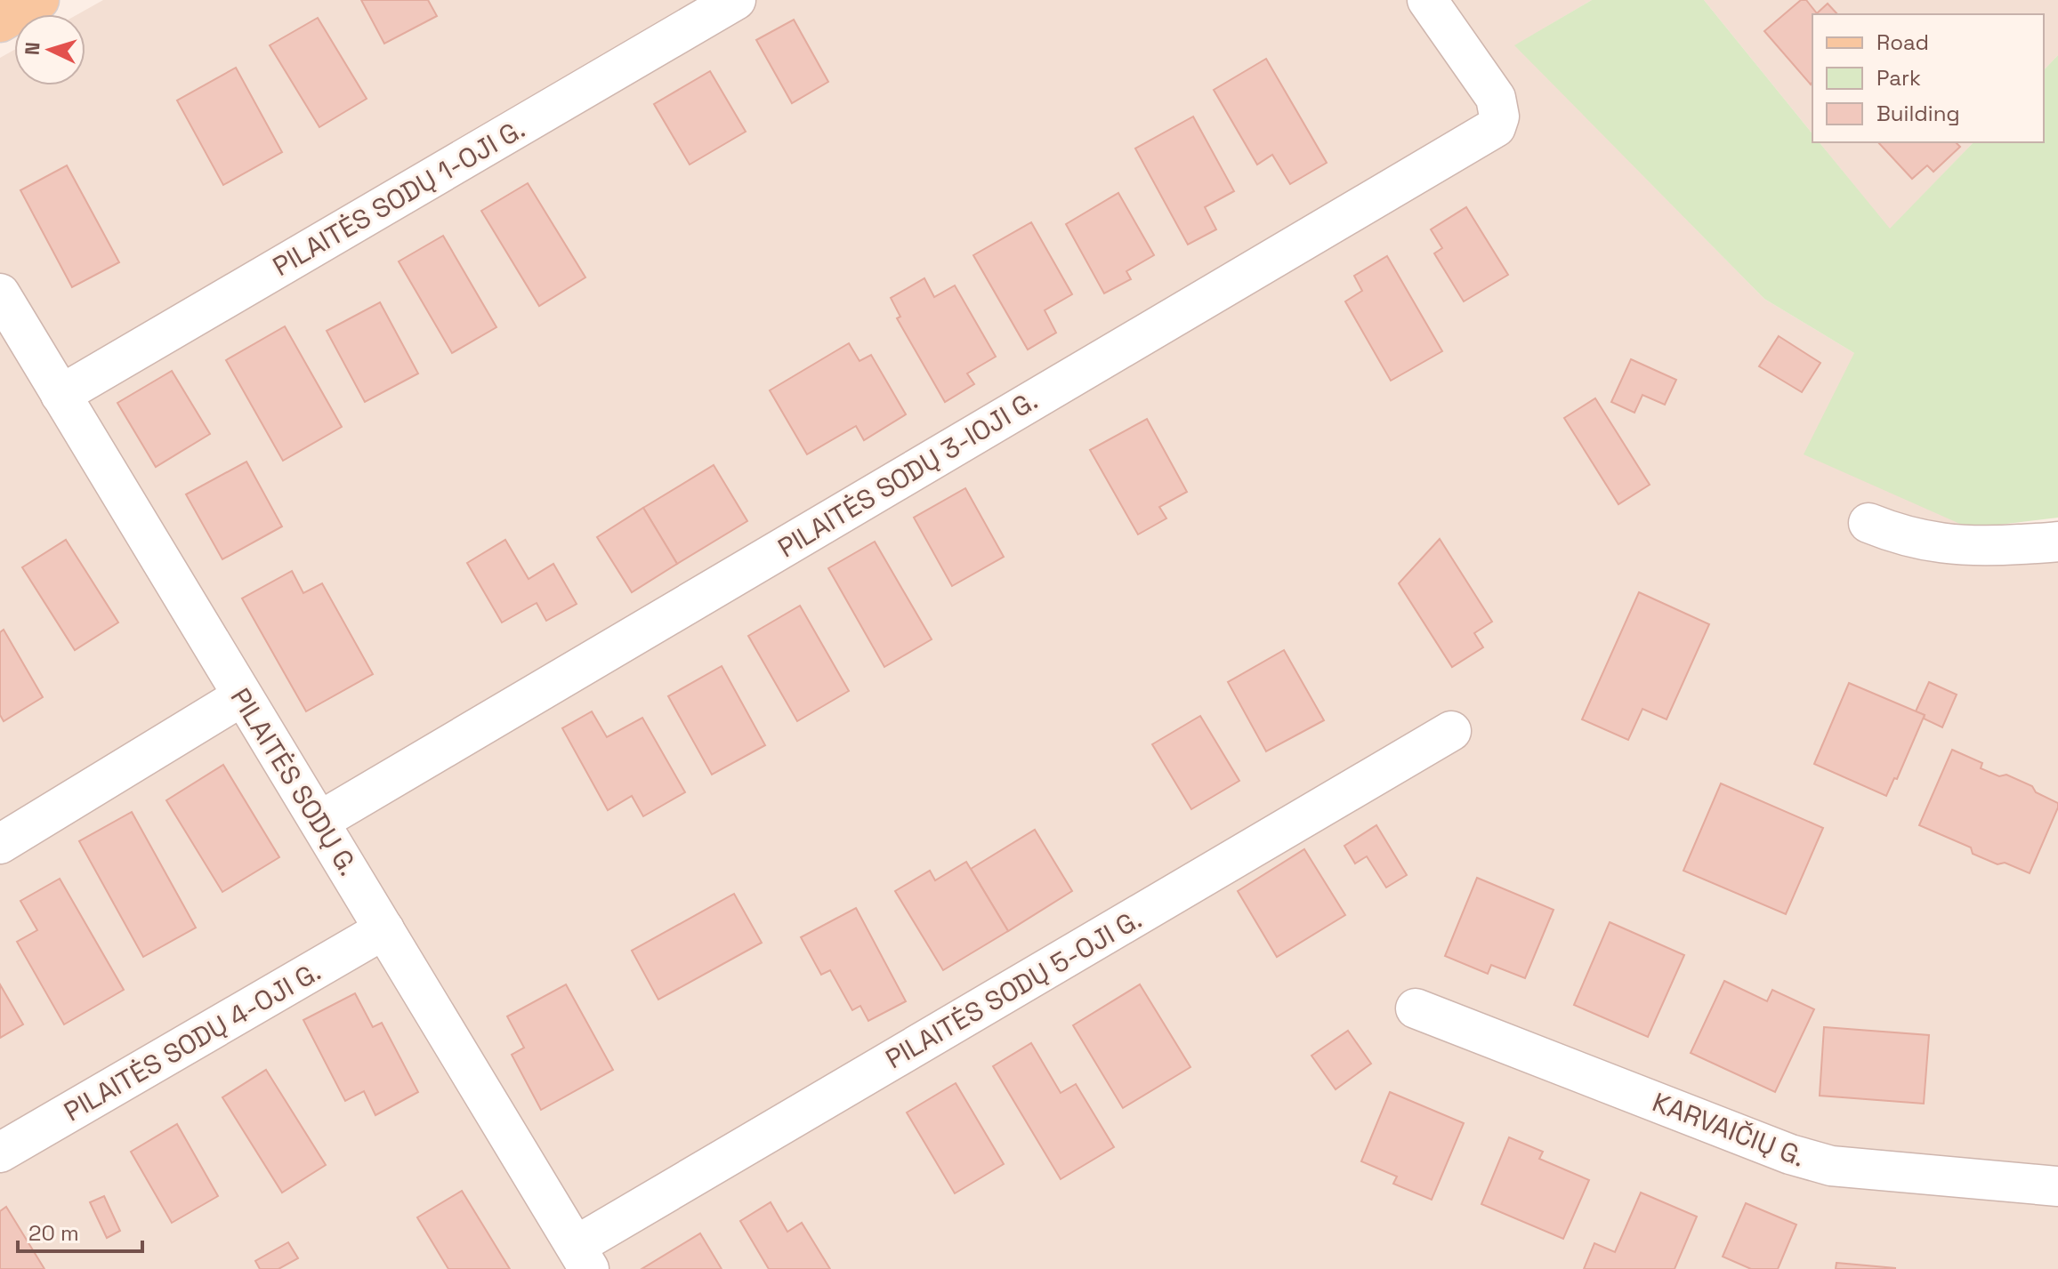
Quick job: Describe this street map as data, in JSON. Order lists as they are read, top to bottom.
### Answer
{
  "streets": {
    "street": [
      "PILAITĖS SODŲ 1-OJI G.",
      "PILAITĖS SODŲ 3-IOJI G.",
      "PILAITĖS SODŲ G.",
      "PILAITĖS SODŲ 5-OJI G.",
      "PILAITĖS SODŲ 4-OJI G.",
      "KARVAIČIŲ G."
    ]
  },
  "crossings": [
    ["PILAITĖS SODŲ 1-OJI G.", "PILAITĖS SODŲ G."],
    ["PILAITĖS SODŲ 3-IOJI G.", "PILAITĖS SODŲ G."],
    ["PILAITĖS SODŲ G.", "PILAITĖS SODŲ 5-OJI G."],
    ["PILAITĖS SODŲ G.", "PILAITĖS SODŲ 4-OJI G."]
  ],
  "legend": ["Road", "Park", "Building"],
  "scale_bar": "20 m",
  "north": "left"
}
